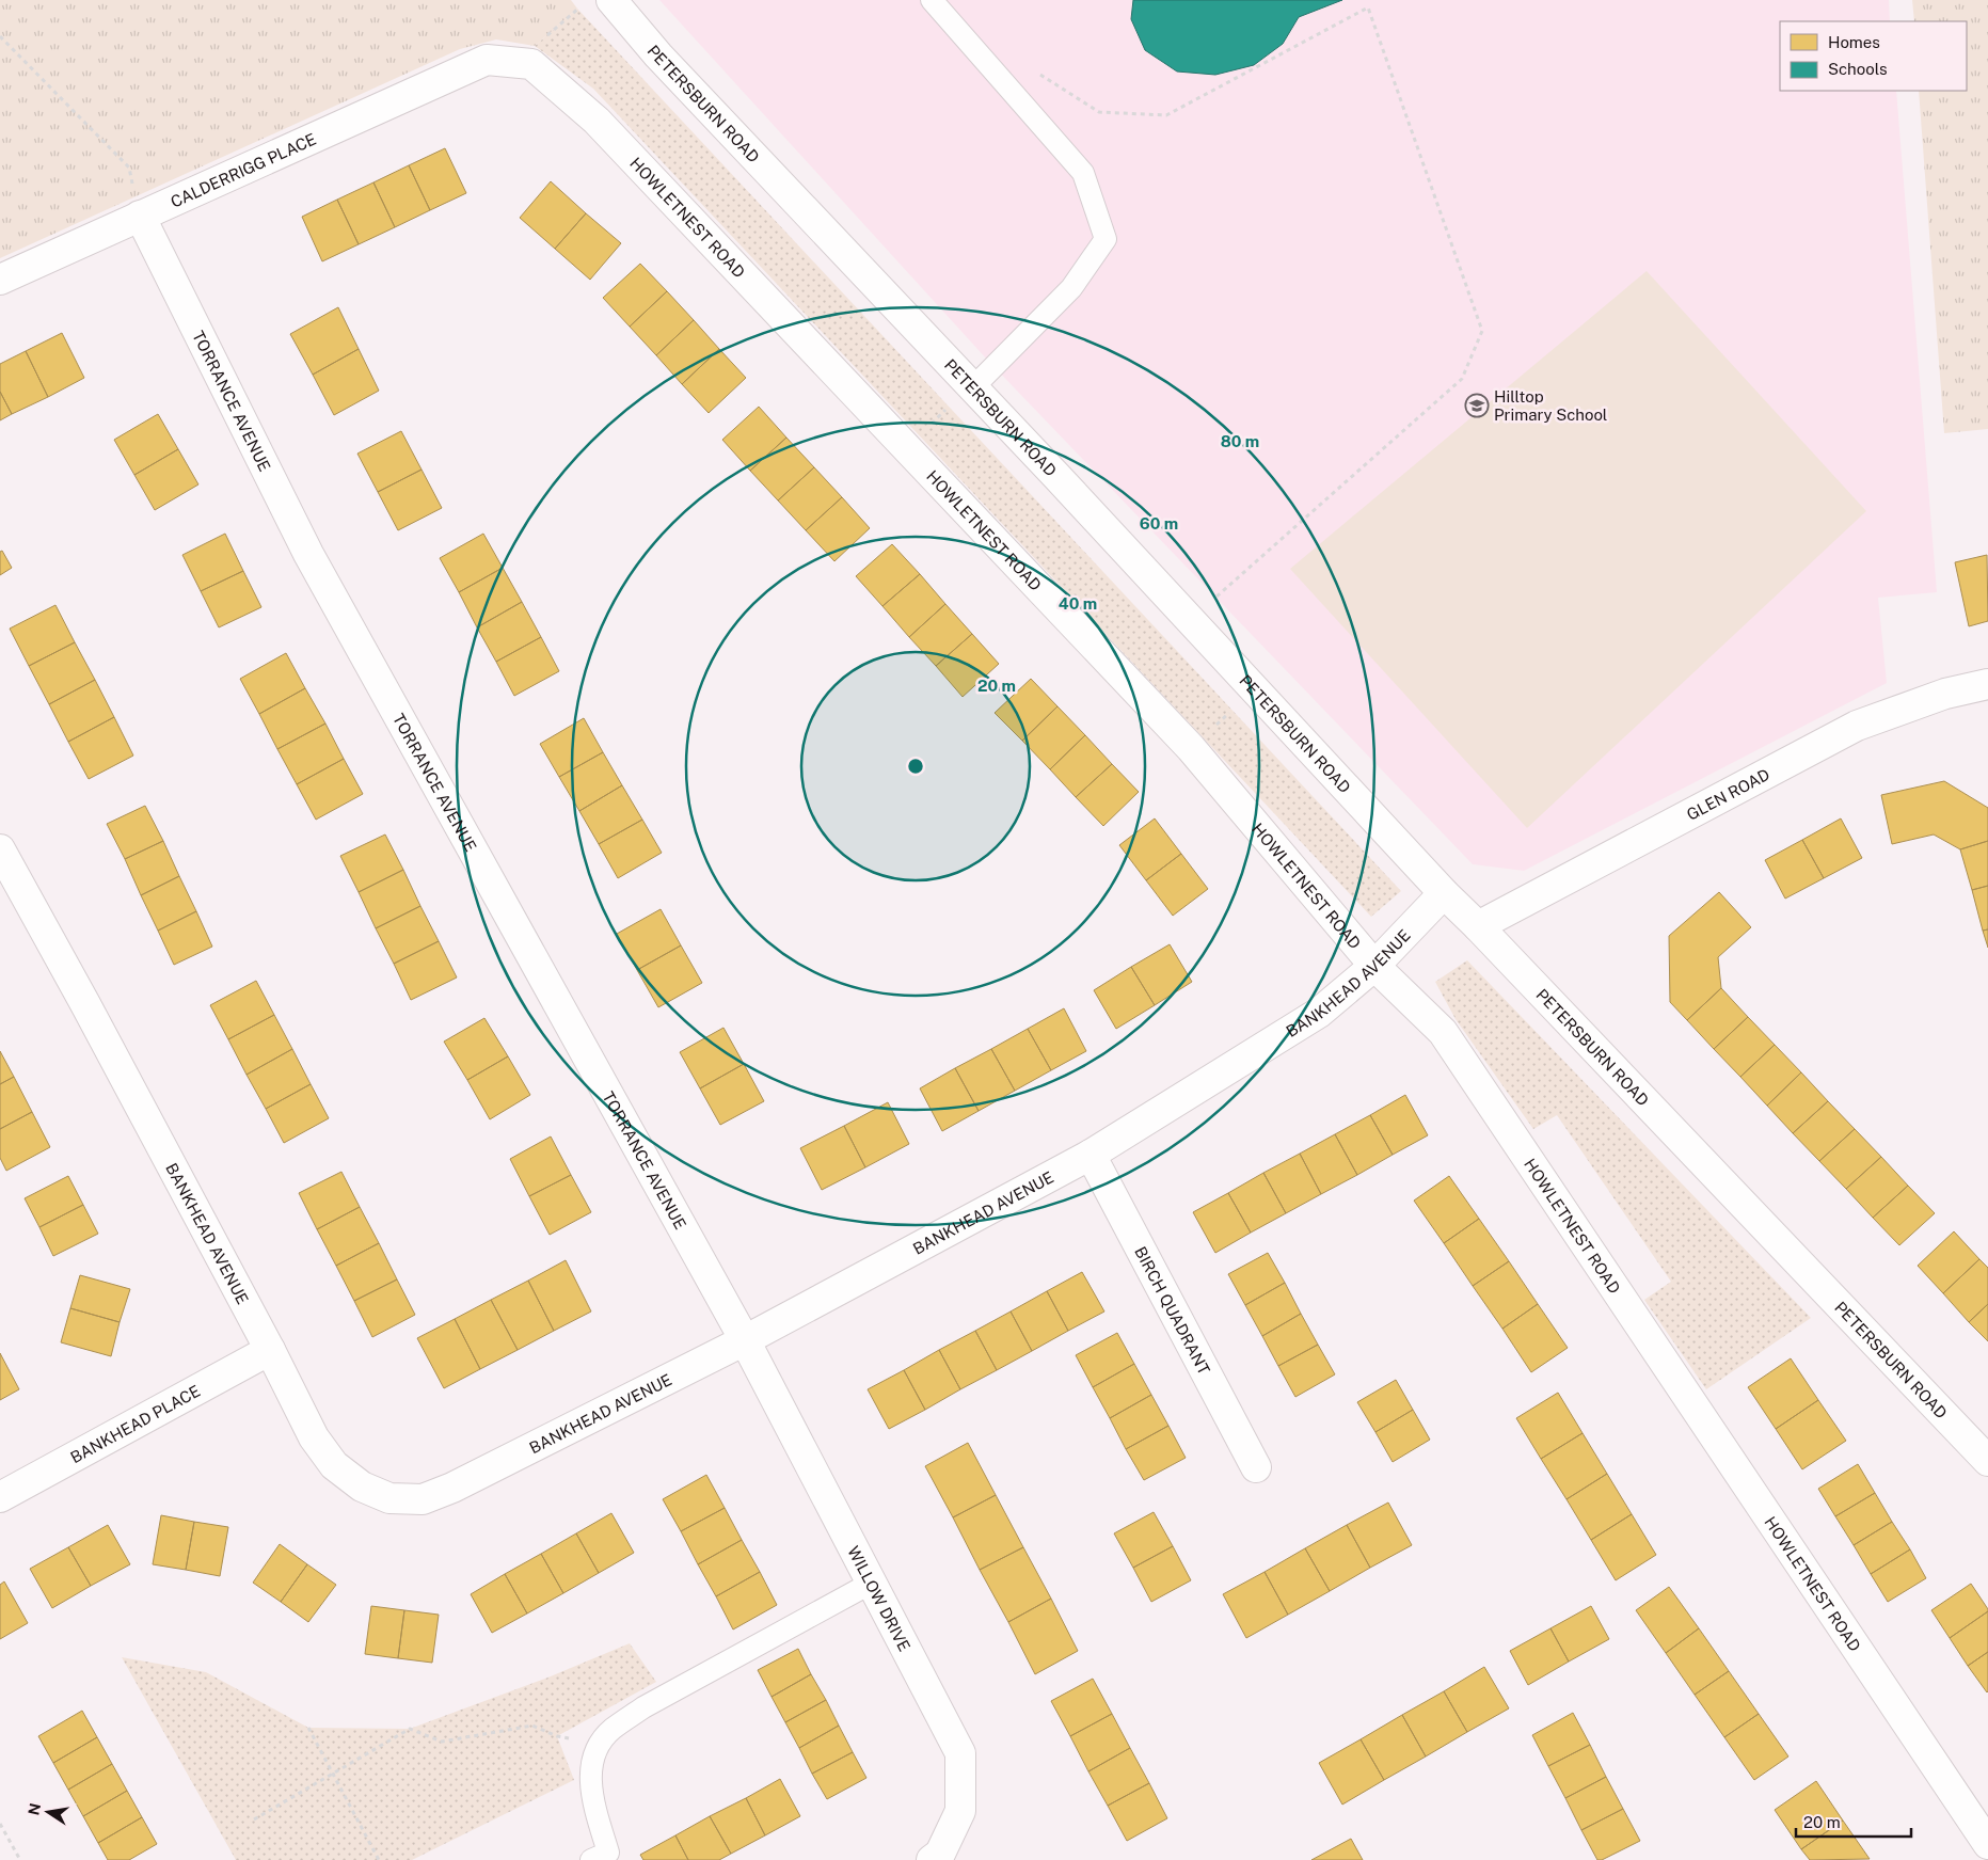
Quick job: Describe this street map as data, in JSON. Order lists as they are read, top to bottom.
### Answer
{
  "streets": {
    "street": [
      "PETERSBURN ROAD",
      "CALDERRIGG PLACE",
      "HOWLETNEST ROAD",
      "TORRANCE AVENUE",
      "GLEN ROAD",
      "BANKHEAD AVENUE",
      "BIRCH QUADRANT",
      "BANKHEAD PLACE",
      "WILLOW DRIVE"
    ]
  },
  "crossings": [
    ["PETERSBURN ROAD", "GLEN ROAD"],
    ["PETERSBURN ROAD", "BANKHEAD AVENUE"],
    ["CALDERRIGG PLACE", "HOWLETNEST ROAD"],
    ["CALDERRIGG PLACE", "TORRANCE AVENUE"],
    ["HOWLETNEST ROAD", "BANKHEAD AVENUE"],
    ["TORRANCE AVENUE", "BANKHEAD AVENUE"],
    ["TORRANCE AVENUE", "WILLOW DRIVE"],
    ["BANKHEAD AVENUE", "BIRCH QUADRANT"],
    ["BANKHEAD AVENUE", "BANKHEAD PLACE"],
    ["BANKHEAD AVENUE", "WILLOW DRIVE"]
  ],
  "places": {
    "school or university": ["Hilltop Primary School"]
  },
  "legend": ["Homes", "Schools"],
  "scale_bar": "20 m",
  "north": "left",
  "rings": [
    "80 m",
    "60 m",
    "40 m",
    "20 m"
  ]
}
